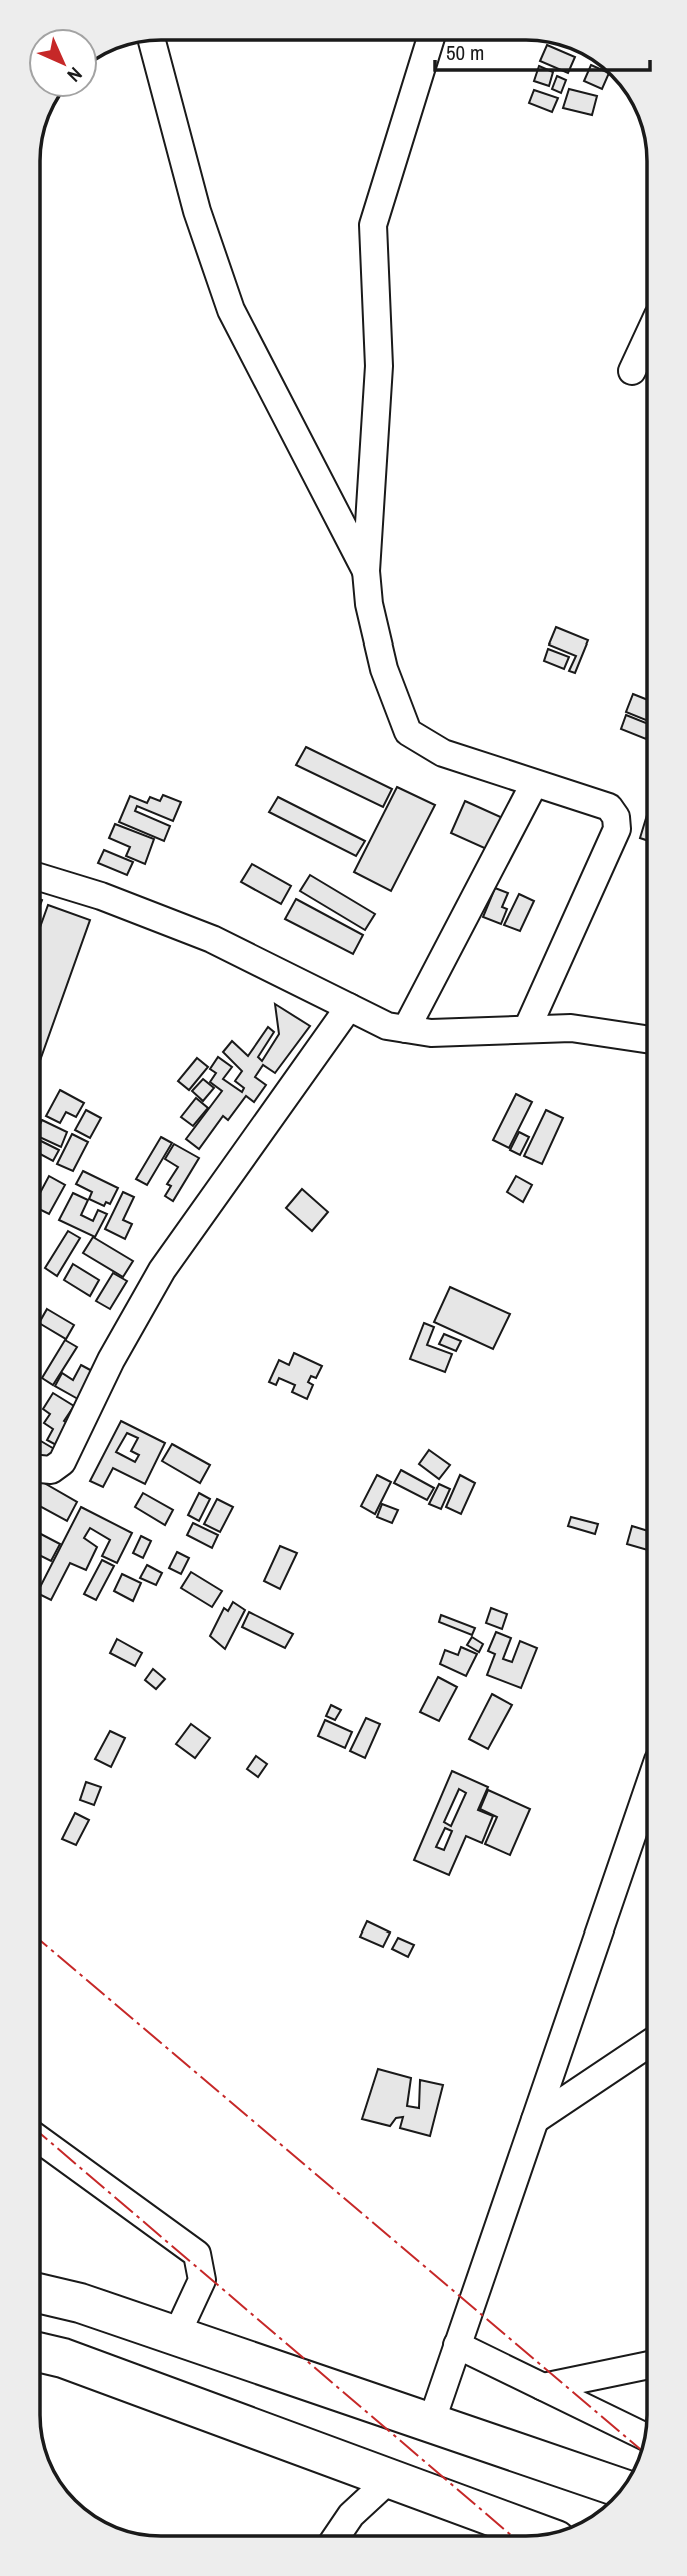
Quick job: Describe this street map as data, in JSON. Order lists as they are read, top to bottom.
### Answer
{
  "scale_bar": "50 m",
  "north": "bottom right"
}
